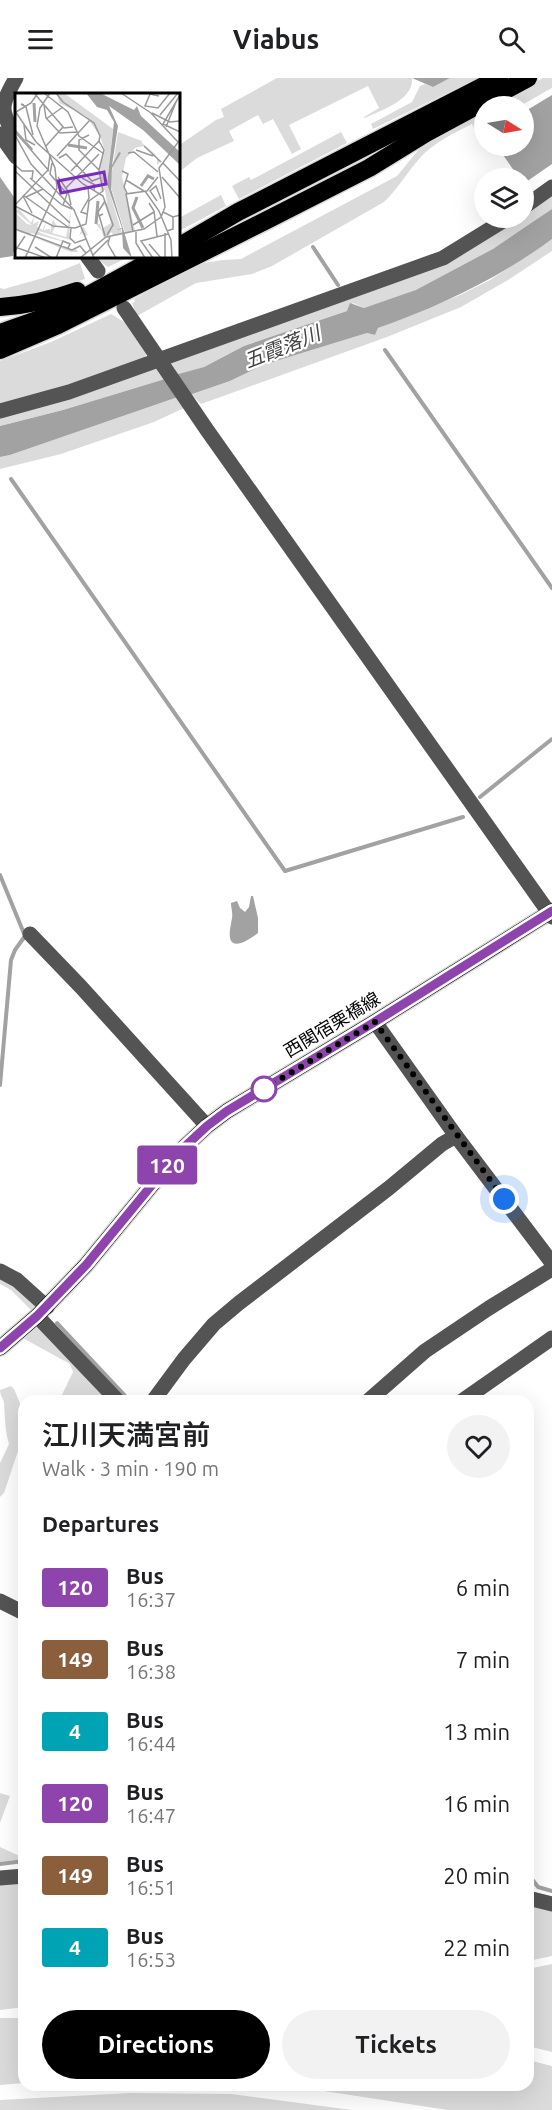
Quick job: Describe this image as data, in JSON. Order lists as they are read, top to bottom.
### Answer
{
  "streets": {
    "main road": ["西関宿栗橋線"]
  },
  "water": ["五霞落川"],
  "lines": ["bus line 120"],
  "north": "right",
  "page": {
    "header": "Viabus",
    "on_map": "120",
    "heading": [
      ["江川天満宮前", "Walk · 3 min · 190 m"],
      "Departures"
    ],
    "list": [
      {
        "mark": "120",
        "name": "Bus",
        "note": "16:37",
        "value": "6 min"
      },
      {
        "mark": "149",
        "name": "Bus",
        "note": "16:38",
        "value": "7 min"
      },
      {
        "mark": "4",
        "name": "Bus",
        "note": "16:44",
        "value": "13 min"
      },
      {
        "mark": "120",
        "name": "Bus",
        "note": "16:47",
        "value": "16 min"
      },
      {
        "mark": "149",
        "name": "Bus",
        "note": "16:51",
        "value": "20 min"
      },
      {
        "mark": "4",
        "name": "Bus",
        "note": "16:53",
        "value": "22 min"
      }
    ],
    "buttons": ["Directions", "Tickets"]
  }
}
